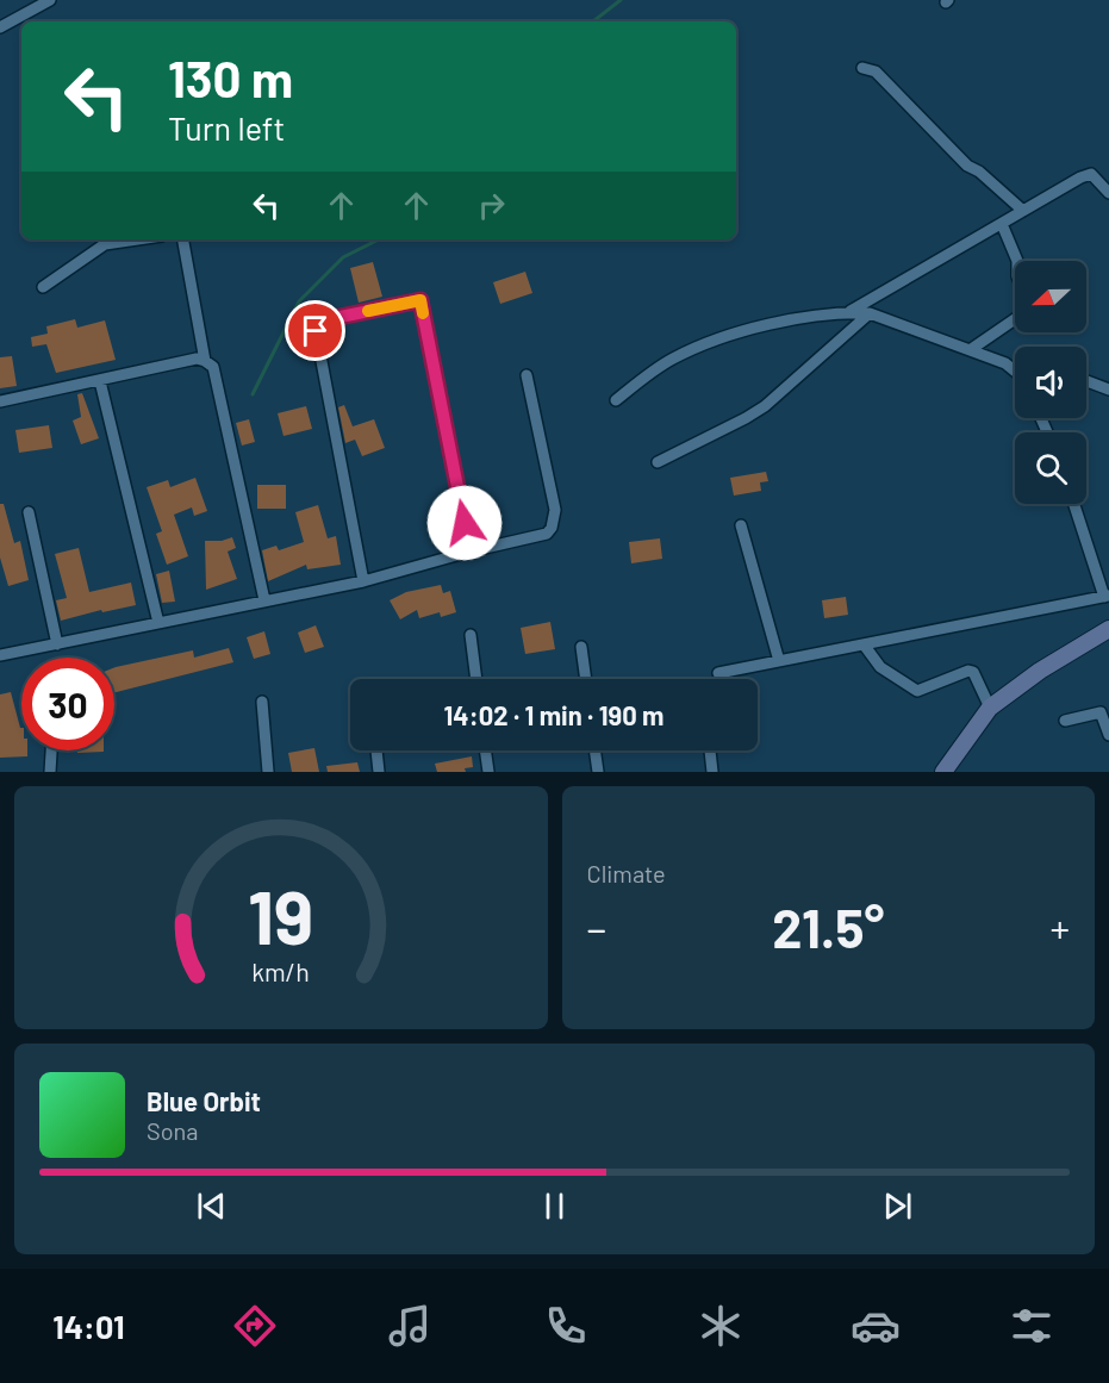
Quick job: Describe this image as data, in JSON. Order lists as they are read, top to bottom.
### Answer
{
  "north": "left",
  "page": {
    "turn": ["130 m", "Turn left"],
    "limit": "30",
    "trip": "14:02 · 1 min · 190 m",
    "tile": "Climate",
    "heat": ["−", "21.5°", "+"],
    "song": ["Blue Orbit", "Sona"],
    "tabs": "14:01",
    "gauge": ["19", "km/h"]
  }
}
